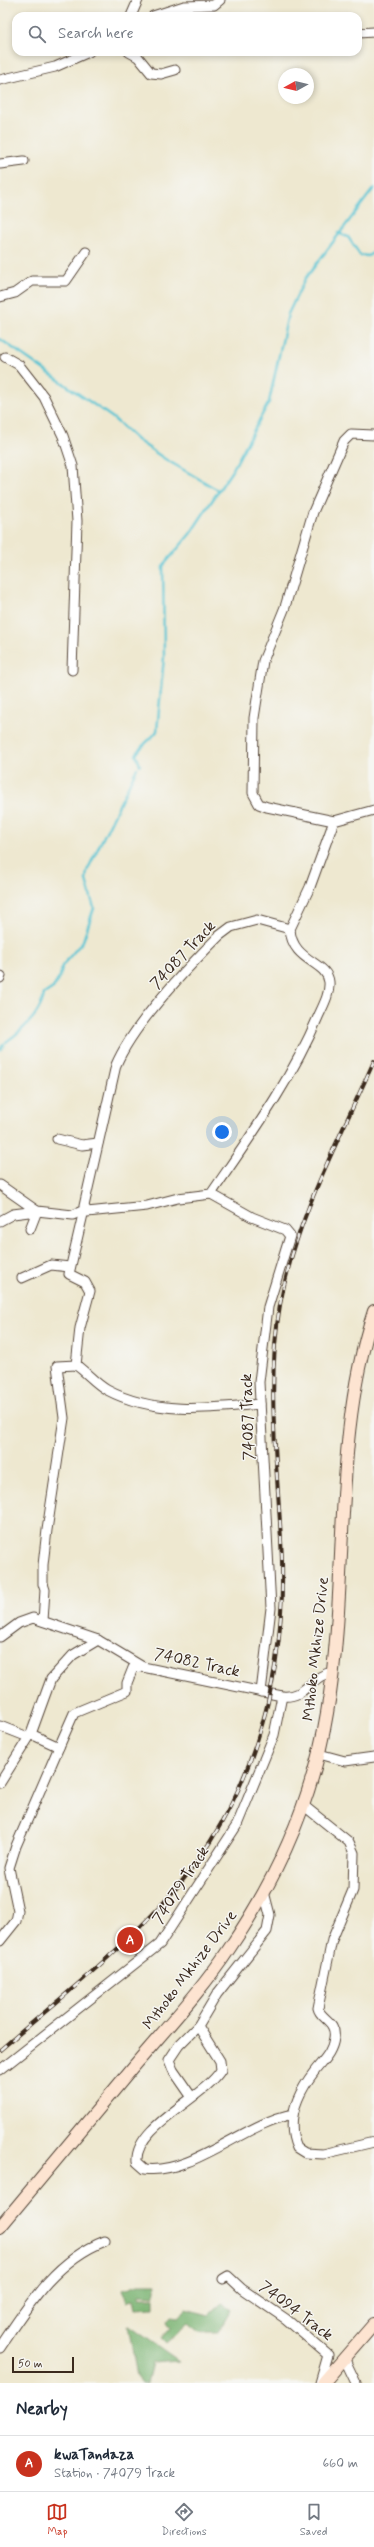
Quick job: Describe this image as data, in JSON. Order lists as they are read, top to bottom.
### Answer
{
  "streets": {
    "street": [
      "74087 Track",
      "Mthoko Mkhize Drive",
      "74082 Track",
      "74079 Track",
      "74094 Track"
    ]
  },
  "crossings": [
    ["74087 Track", "74082 Track"],
    ["Mthoko Mkhize Drive", "74082 Track"],
    ["74082 Track", "74079 Track"]
  ],
  "scale_bar": "50 m",
  "north": "left",
  "page": {
    "search": "Search here",
    "pins": "A",
    "scale": "50 m",
    "heading": "Nearby",
    "list": [
      {
        "mark": "A",
        "name": "kwaTandaza",
        "note": "Station · 74079 Track",
        "value": "660 m"
      }
    ],
    "nav": ["Map", "Directions", "Saved"]
  }
}
